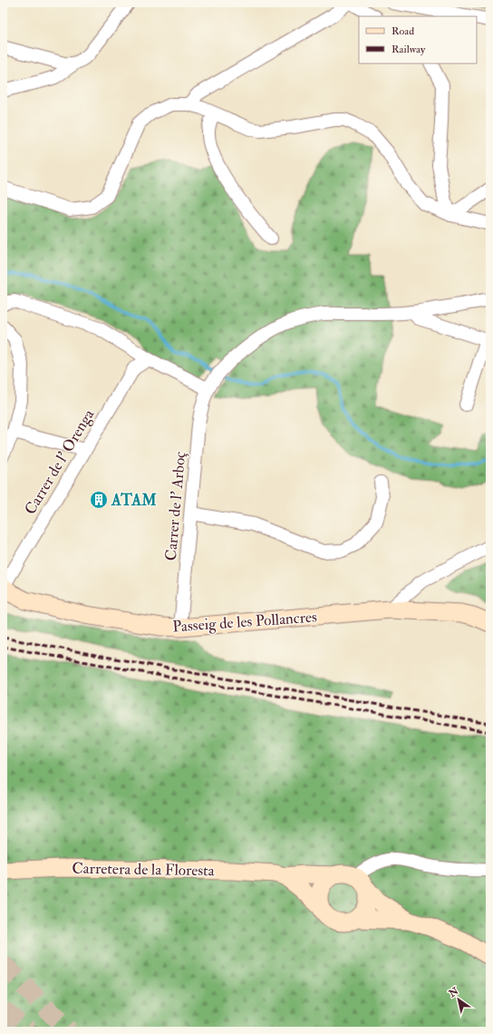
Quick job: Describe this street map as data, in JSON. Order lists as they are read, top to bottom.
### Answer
{
  "streets": {
    "main road": ["Passeig de les Pollancres", "Carretera de la Floresta"],
    "street": ["Carrer de l' Orenga", "Carrer de l' Arboç"]
  },
  "crossings": [
    ["Carrer de l' Orenga", "Passeig de les Pollancres"],
    ["Carrer de l' Arboç", "Passeig de les Pollancres"]
  ],
  "places": {
    "building": ["ATAM"]
  },
  "legend": ["Road", "Railway"],
  "north": "top left"
}
